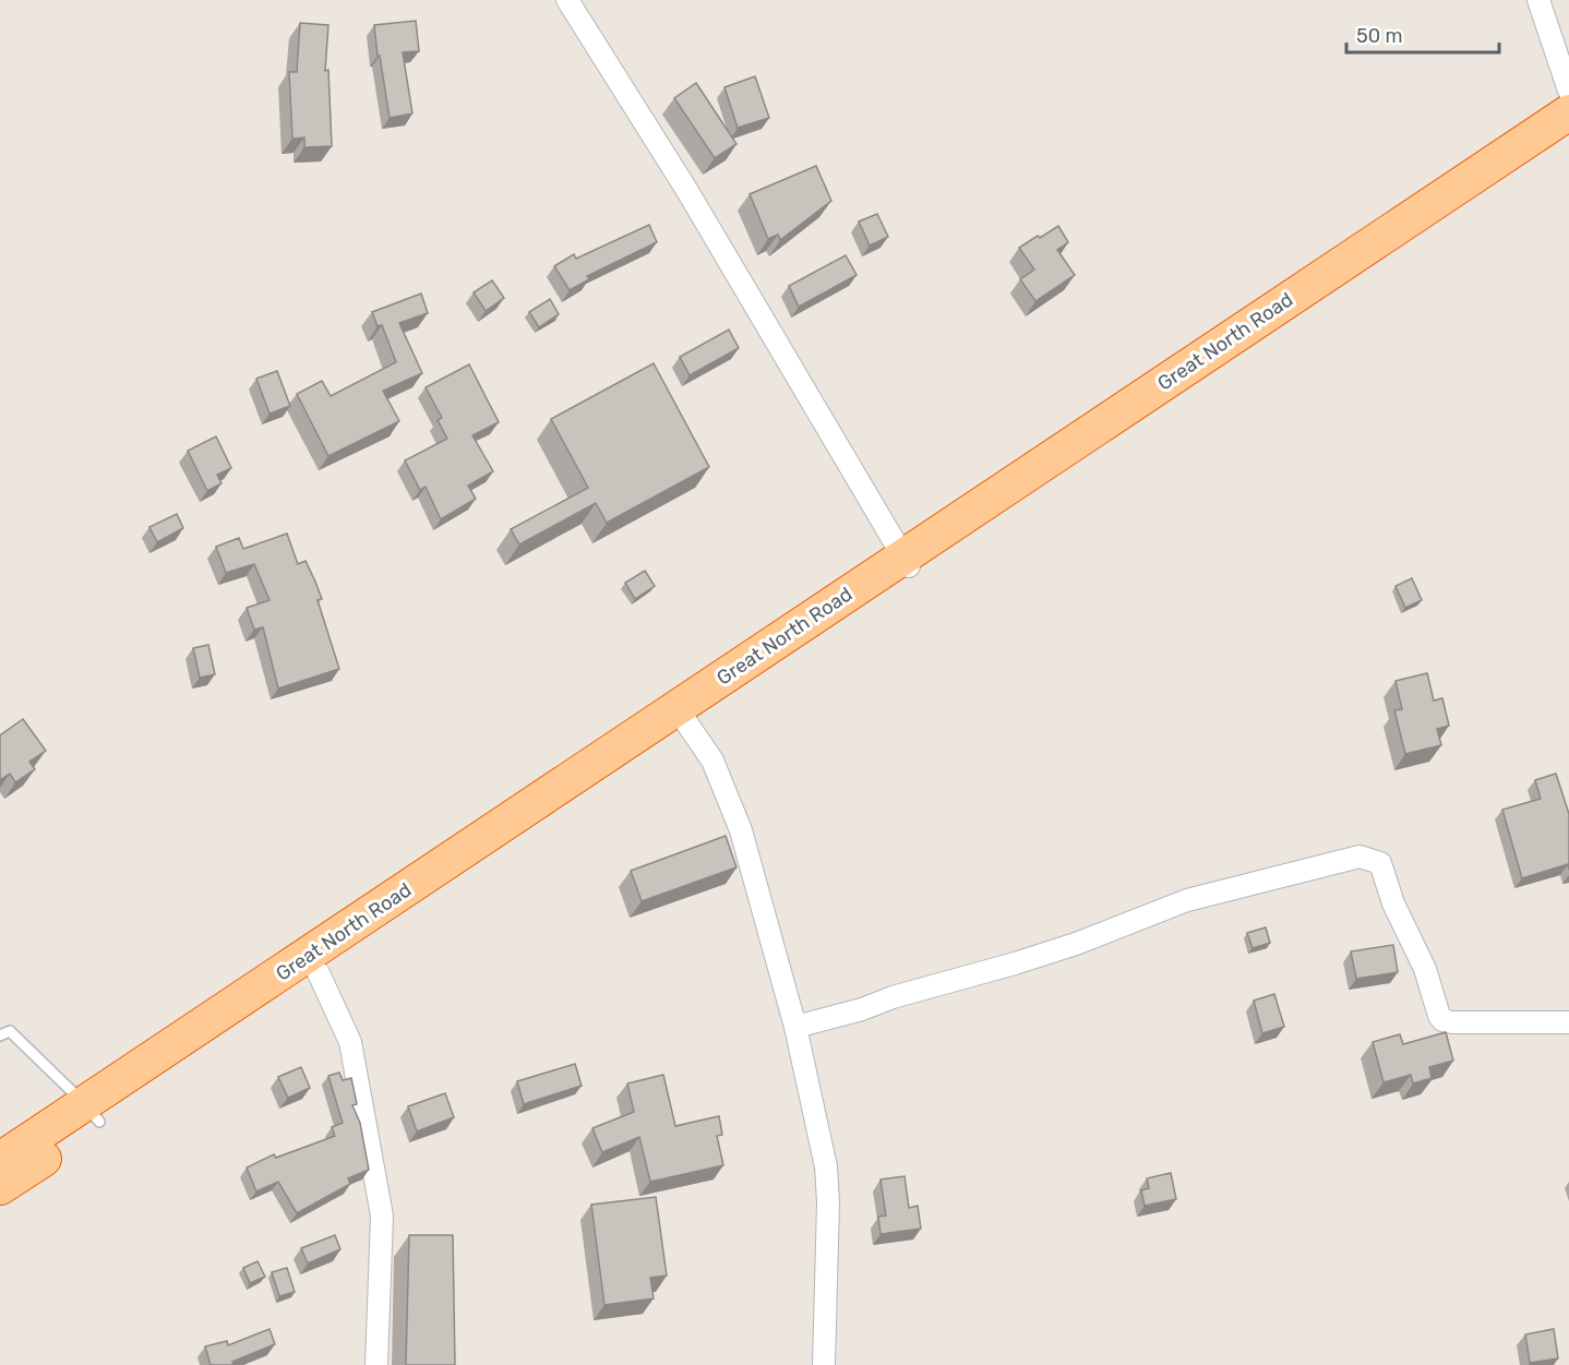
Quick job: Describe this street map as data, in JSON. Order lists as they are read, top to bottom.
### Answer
{
  "streets": {
    "highway": ["Great North Road"]
  },
  "scale_bar": "50 m"
}
